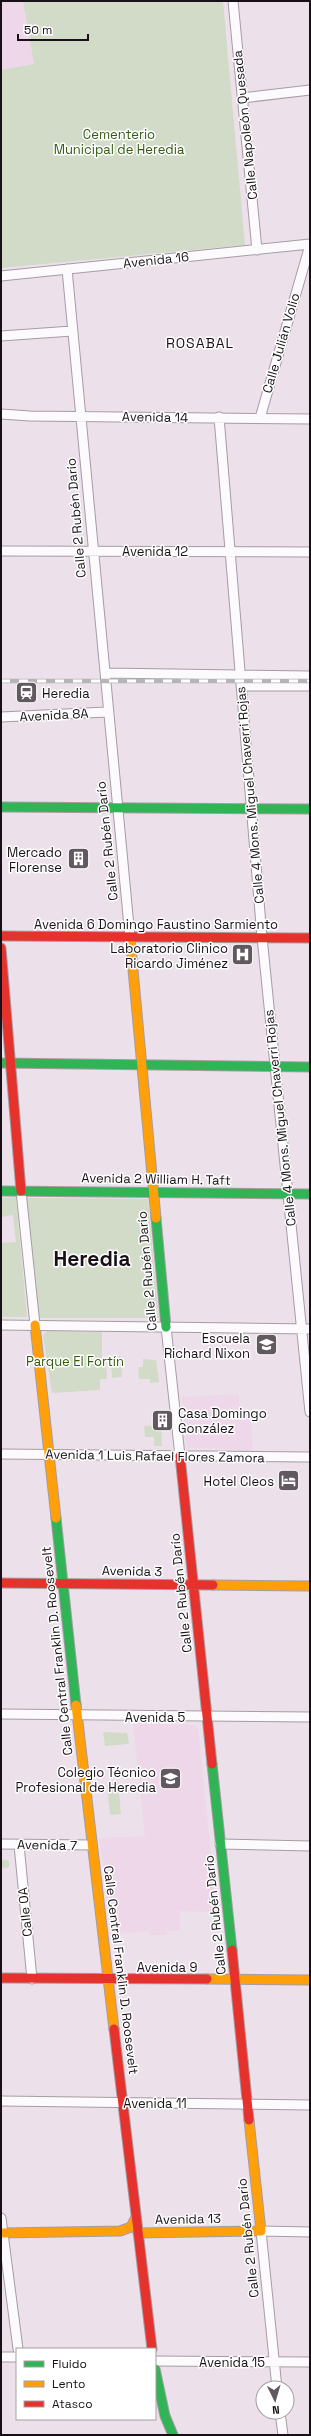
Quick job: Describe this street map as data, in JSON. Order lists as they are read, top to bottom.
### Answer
{
  "streets": {
    "main road": [
      "Calle 2 Rubén Darío",
      "Avenida 6 Domingo Faustino Sarmiento",
      "Avenida 2 William H. Taft",
      "Avenida 3",
      "Calle Central Franklin D. Roosevelt",
      "Avenida 9",
      "Avenida 13"
    ],
    "street": [
      "Calle Napoleón Quesada",
      "Avenida 16",
      "Calle Julián Volio",
      "Avenida 14",
      "Avenida 12",
      "Avenida 8A",
      "Calle 4 Mons. Miguel Chaverri Rojas",
      "Avenida 1 Luis Rafael Flores Zamora",
      "Avenida 5",
      "Avenida 7",
      "Calle 0A",
      "Avenida 11",
      "Avenida 15"
    ]
  },
  "crossings": [
    ["Calle Napoleón Quesada", "Avenida 16"],
    ["Avenida 16", "Calle Julián Volio"],
    ["Avenida 16", "Calle 2 Rubén Darío"],
    ["Calle Julián Volio", "Avenida 14"],
    ["Avenida 14", "Calle 2 Rubén Darío"],
    ["Avenida 14", "Calle 4 Mons. Miguel Chaverri Rojas"],
    ["Calle 2 Rubén Darío", "Avenida 12"],
    ["Calle 2 Rubén Darío", "Avenida 8A"],
    ["Calle 2 Rubén Darío", "Avenida 6 Domingo Faustino Sarmiento"],
    ["Calle 2 Rubén Darío", "Avenida 2 William H. Taft"],
    ["Calle 2 Rubén Darío", "Avenida 1 Luis Rafael Flores Zamora"],
    ["Calle 2 Rubén Darío", "Avenida 3"],
    ["Calle 2 Rubén Darío", "Avenida 5"],
    ["Calle 2 Rubén Darío", "Avenida 9"],
    ["Calle 2 Rubén Darío", "Avenida 11"],
    ["Calle 2 Rubén Darío", "Avenida 13"],
    ["Calle 2 Rubén Darío", "Avenida 15"],
    ["Avenida 12", "Calle 4 Mons. Miguel Chaverri Rojas"],
    ["Calle 4 Mons. Miguel Chaverri Rojas", "Avenida 6 Domingo Faustino Sarmiento"],
    ["Calle 4 Mons. Miguel Chaverri Rojas", "Avenida 2 William H. Taft"],
    ["Avenida 2 William H. Taft", "Calle Central Franklin D. Roosevelt"],
    ["Avenida 1 Luis Rafael Flores Zamora", "Calle Central Franklin D. Roosevelt"],
    ["Avenida 3", "Calle Central Franklin D. Roosevelt"],
    ["Calle Central Franklin D. Roosevelt", "Avenida 5"],
    ["Calle Central Franklin D. Roosevelt", "Avenida 7"],
    ["Calle Central Franklin D. Roosevelt", "Avenida 9"],
    ["Calle Central Franklin D. Roosevelt", "Avenida 11"],
    ["Calle Central Franklin D. Roosevelt", "Avenida 13"],
    ["Avenida 7", "Calle 0A"],
    ["Calle 0A", "Avenida 9"]
  ],
  "districts": ["ROSABAL", "Heredia"],
  "parks": ["Cementerio Municipal de Heredia", "Parque El Fortín"],
  "places": {
    "station": ["Heredia"],
    "building": ["Mercado Florense", "Casa Domingo González"],
    "hospital": ["Laboratorio Clinico Ricardo Jiménez"],
    "school or university": ["Escuela Richard Nixon", "Colegio Técnico Profesional de Heredia"],
    "hotel": ["Hotel Cleos"]
  },
  "legend": ["Fluido", "Lento", "Atasco"],
  "scale_bar": "50 m",
  "north": "bottom"
}
